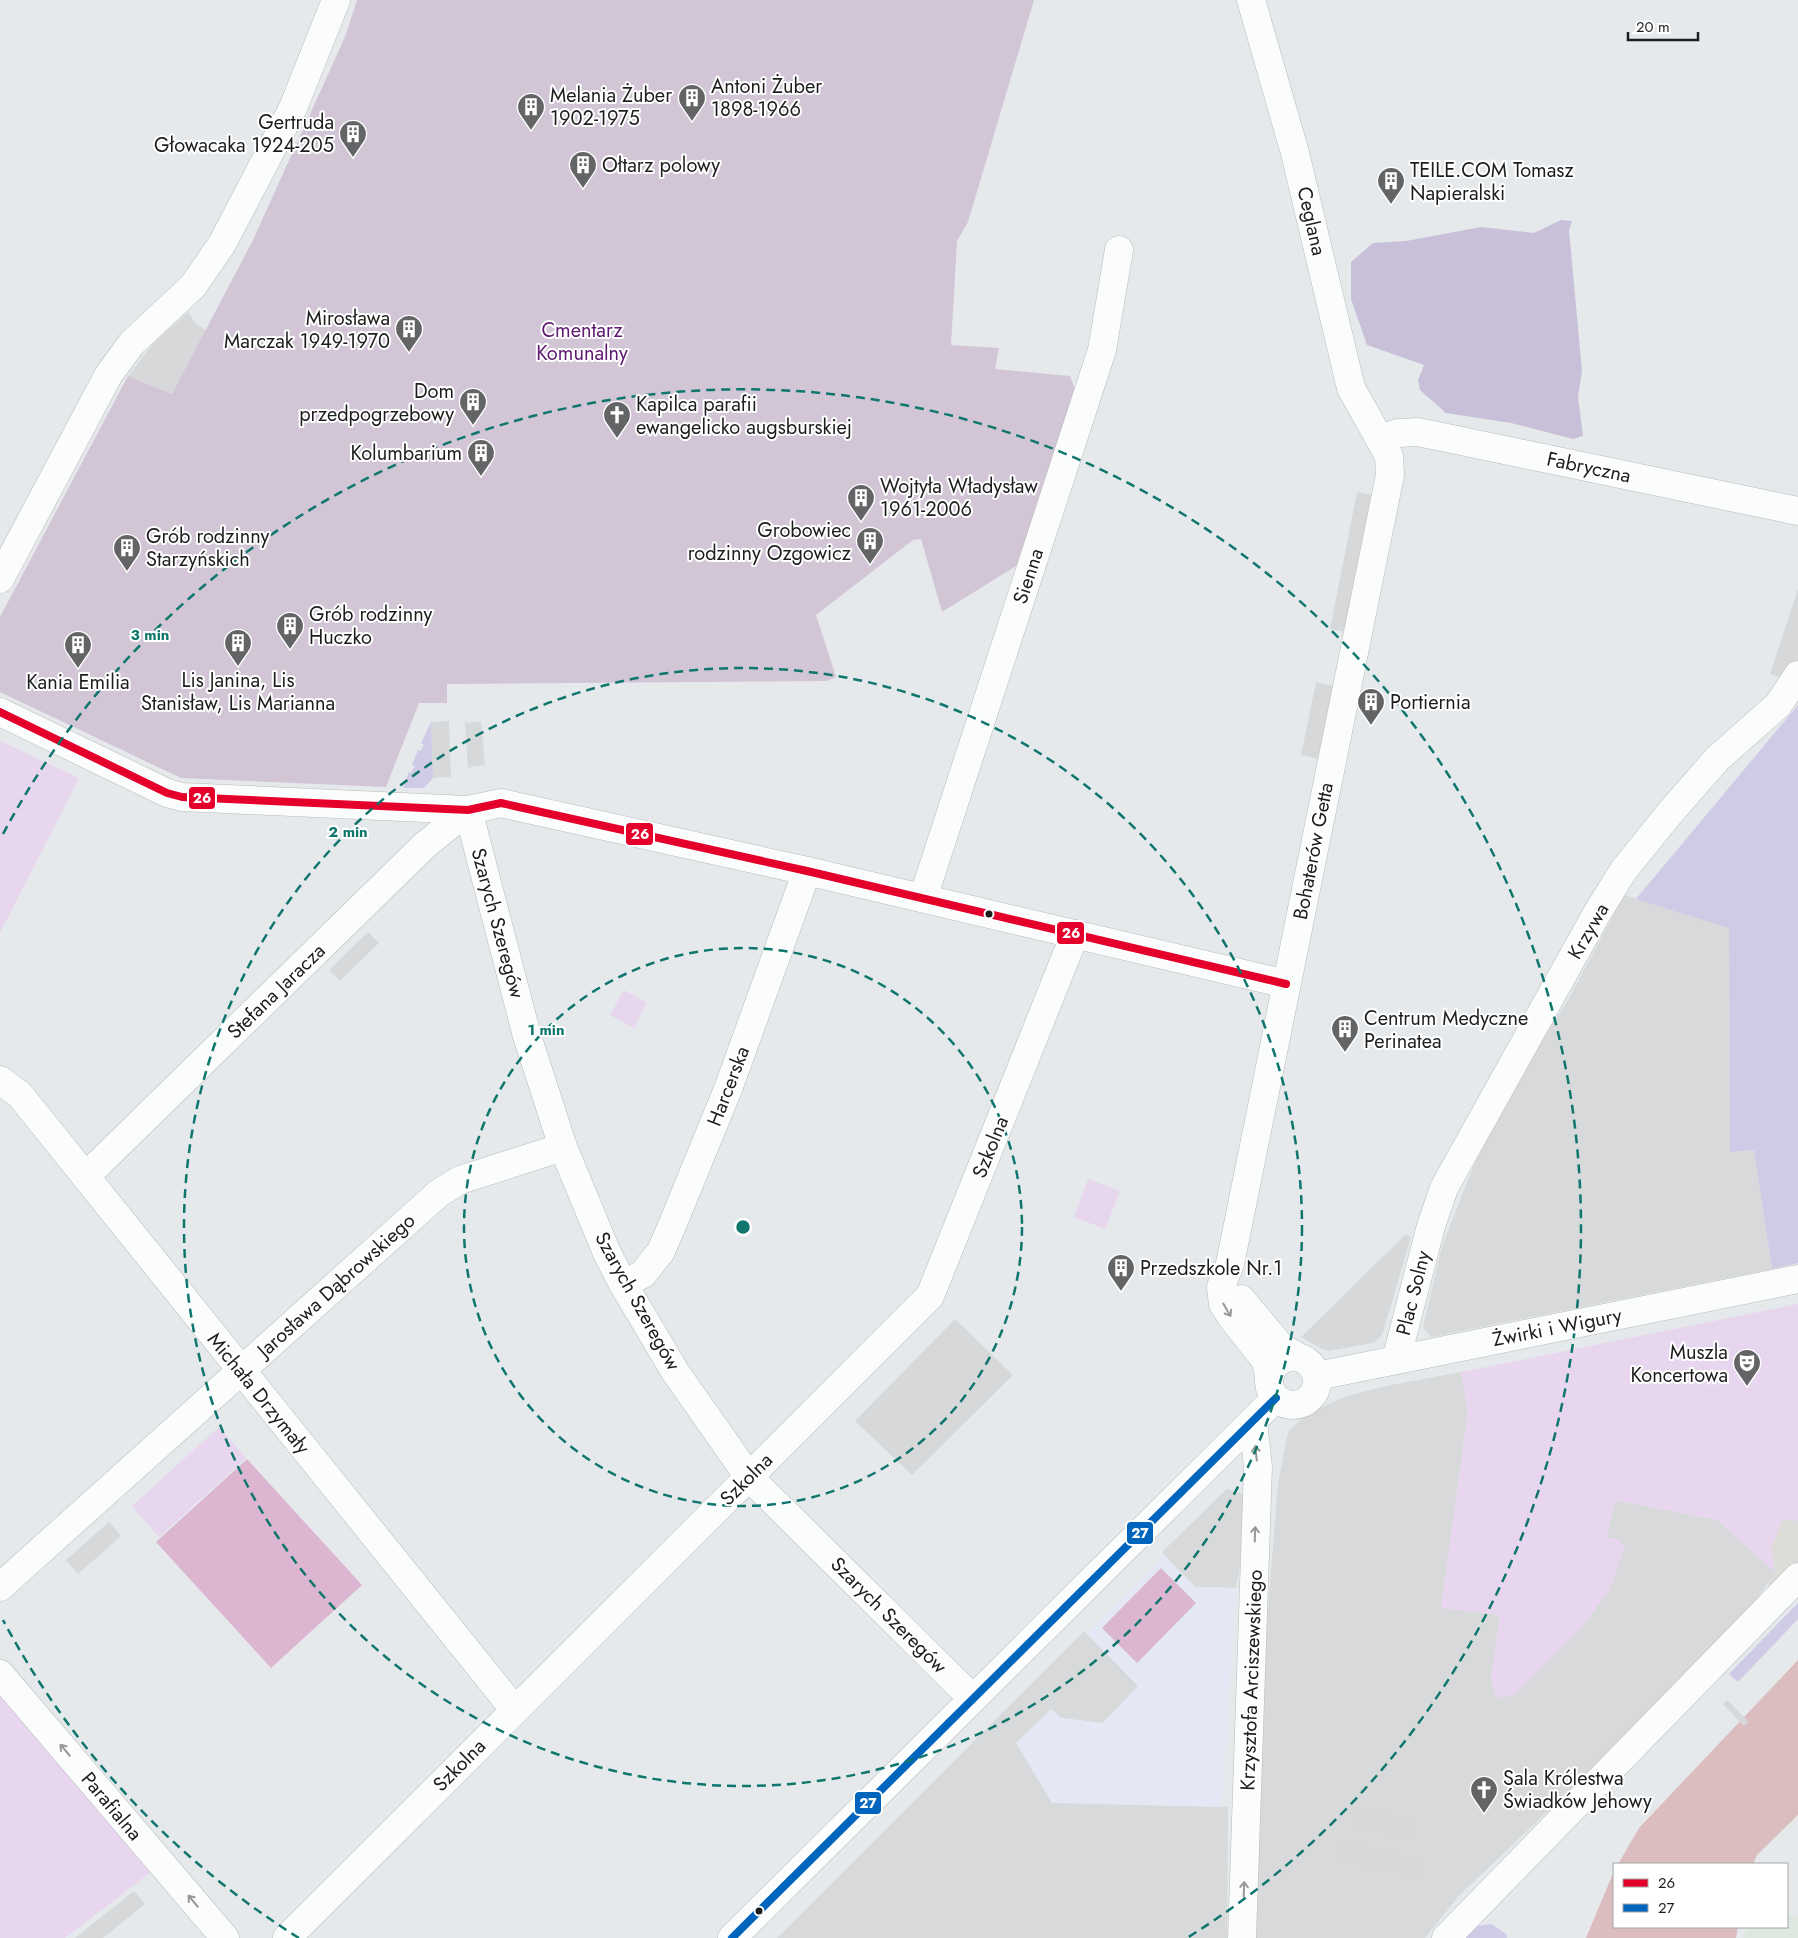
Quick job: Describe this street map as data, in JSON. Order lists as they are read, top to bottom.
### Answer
{
  "streets": {
    "street": [
      "Ceglana",
      "Fabryczna",
      "Sienna",
      "Bohaterów Getta",
      "Szarych Szeregów",
      "Krzywa",
      "Stefana Jaracza",
      "Harcerska",
      "Szkolna",
      "Jarosława Dąbrowskiego",
      "Plac Solny",
      "Żwirki i Wigury",
      "Michała Drzymały",
      "Krzysztofa Arciszewskiego",
      "Parafialna"
    ]
  },
  "crossings": [
    ["Ceglana", "Fabryczna"],
    ["Ceglana", "Bohaterów Getta"],
    ["Fabryczna", "Bohaterów Getta"],
    ["Bohaterów Getta", "Żwirki i Wigury"],
    ["Szarych Szeregów", "Stefana Jaracza"],
    ["Szarych Szeregów", "Harcerska"],
    ["Szarych Szeregów", "Szkolna"],
    ["Szarych Szeregów", "Jarosława Dąbrowskiego"],
    ["Krzywa", "Plac Solny"],
    ["Stefana Jaracza", "Michała Drzymały"],
    ["Szkolna", "Michała Drzymały"],
    ["Jarosława Dąbrowskiego", "Michała Drzymały"],
    ["Plac Solny", "Żwirki i Wigury"]
  ],
  "one_way": ["Krzysztofa Arciszewskiego", "Parafialna"],
  "parks": ["Cmentarz Komunalny"],
  "places": {
    "building": [
      "Antoni Żuber 1898-1966",
      "Melania Żuber 1902-1975",
      "Gertruda Głowacaka 1924-205",
      "Ołtarz polowy",
      "TEILE.COM Tomasz Napieralski",
      "Mirosława Marczak 1949-1970",
      "Dom przedpogrzebowy",
      "Kolumbarium",
      "Wojtyła Władysław 1961-2006",
      "Grobowiec rodzinny Ozgowicz",
      "Grób rodzinny Starzyńskich",
      "Grób rodzinny Huczko",
      "Lis Janina, Lis Stanisław, Lis Marianna",
      "Kania Emilia",
      "Portiernia",
      "Centrum Medyczne Perinatea",
      "Przedszkole Nr.1"
    ],
    "church": ["Kapilca parafii ewangelicko augsburskiej", "Sala Królestwa Świadków Jehowy"],
    "theatre": ["Muszla Koncertowa"]
  },
  "lines": ["transit line 26", "transit line 27"],
  "legend": ["26", "27"],
  "scale_bar": "20 m",
  "rings": ["3 min", "2 min", "1 min"]
}
